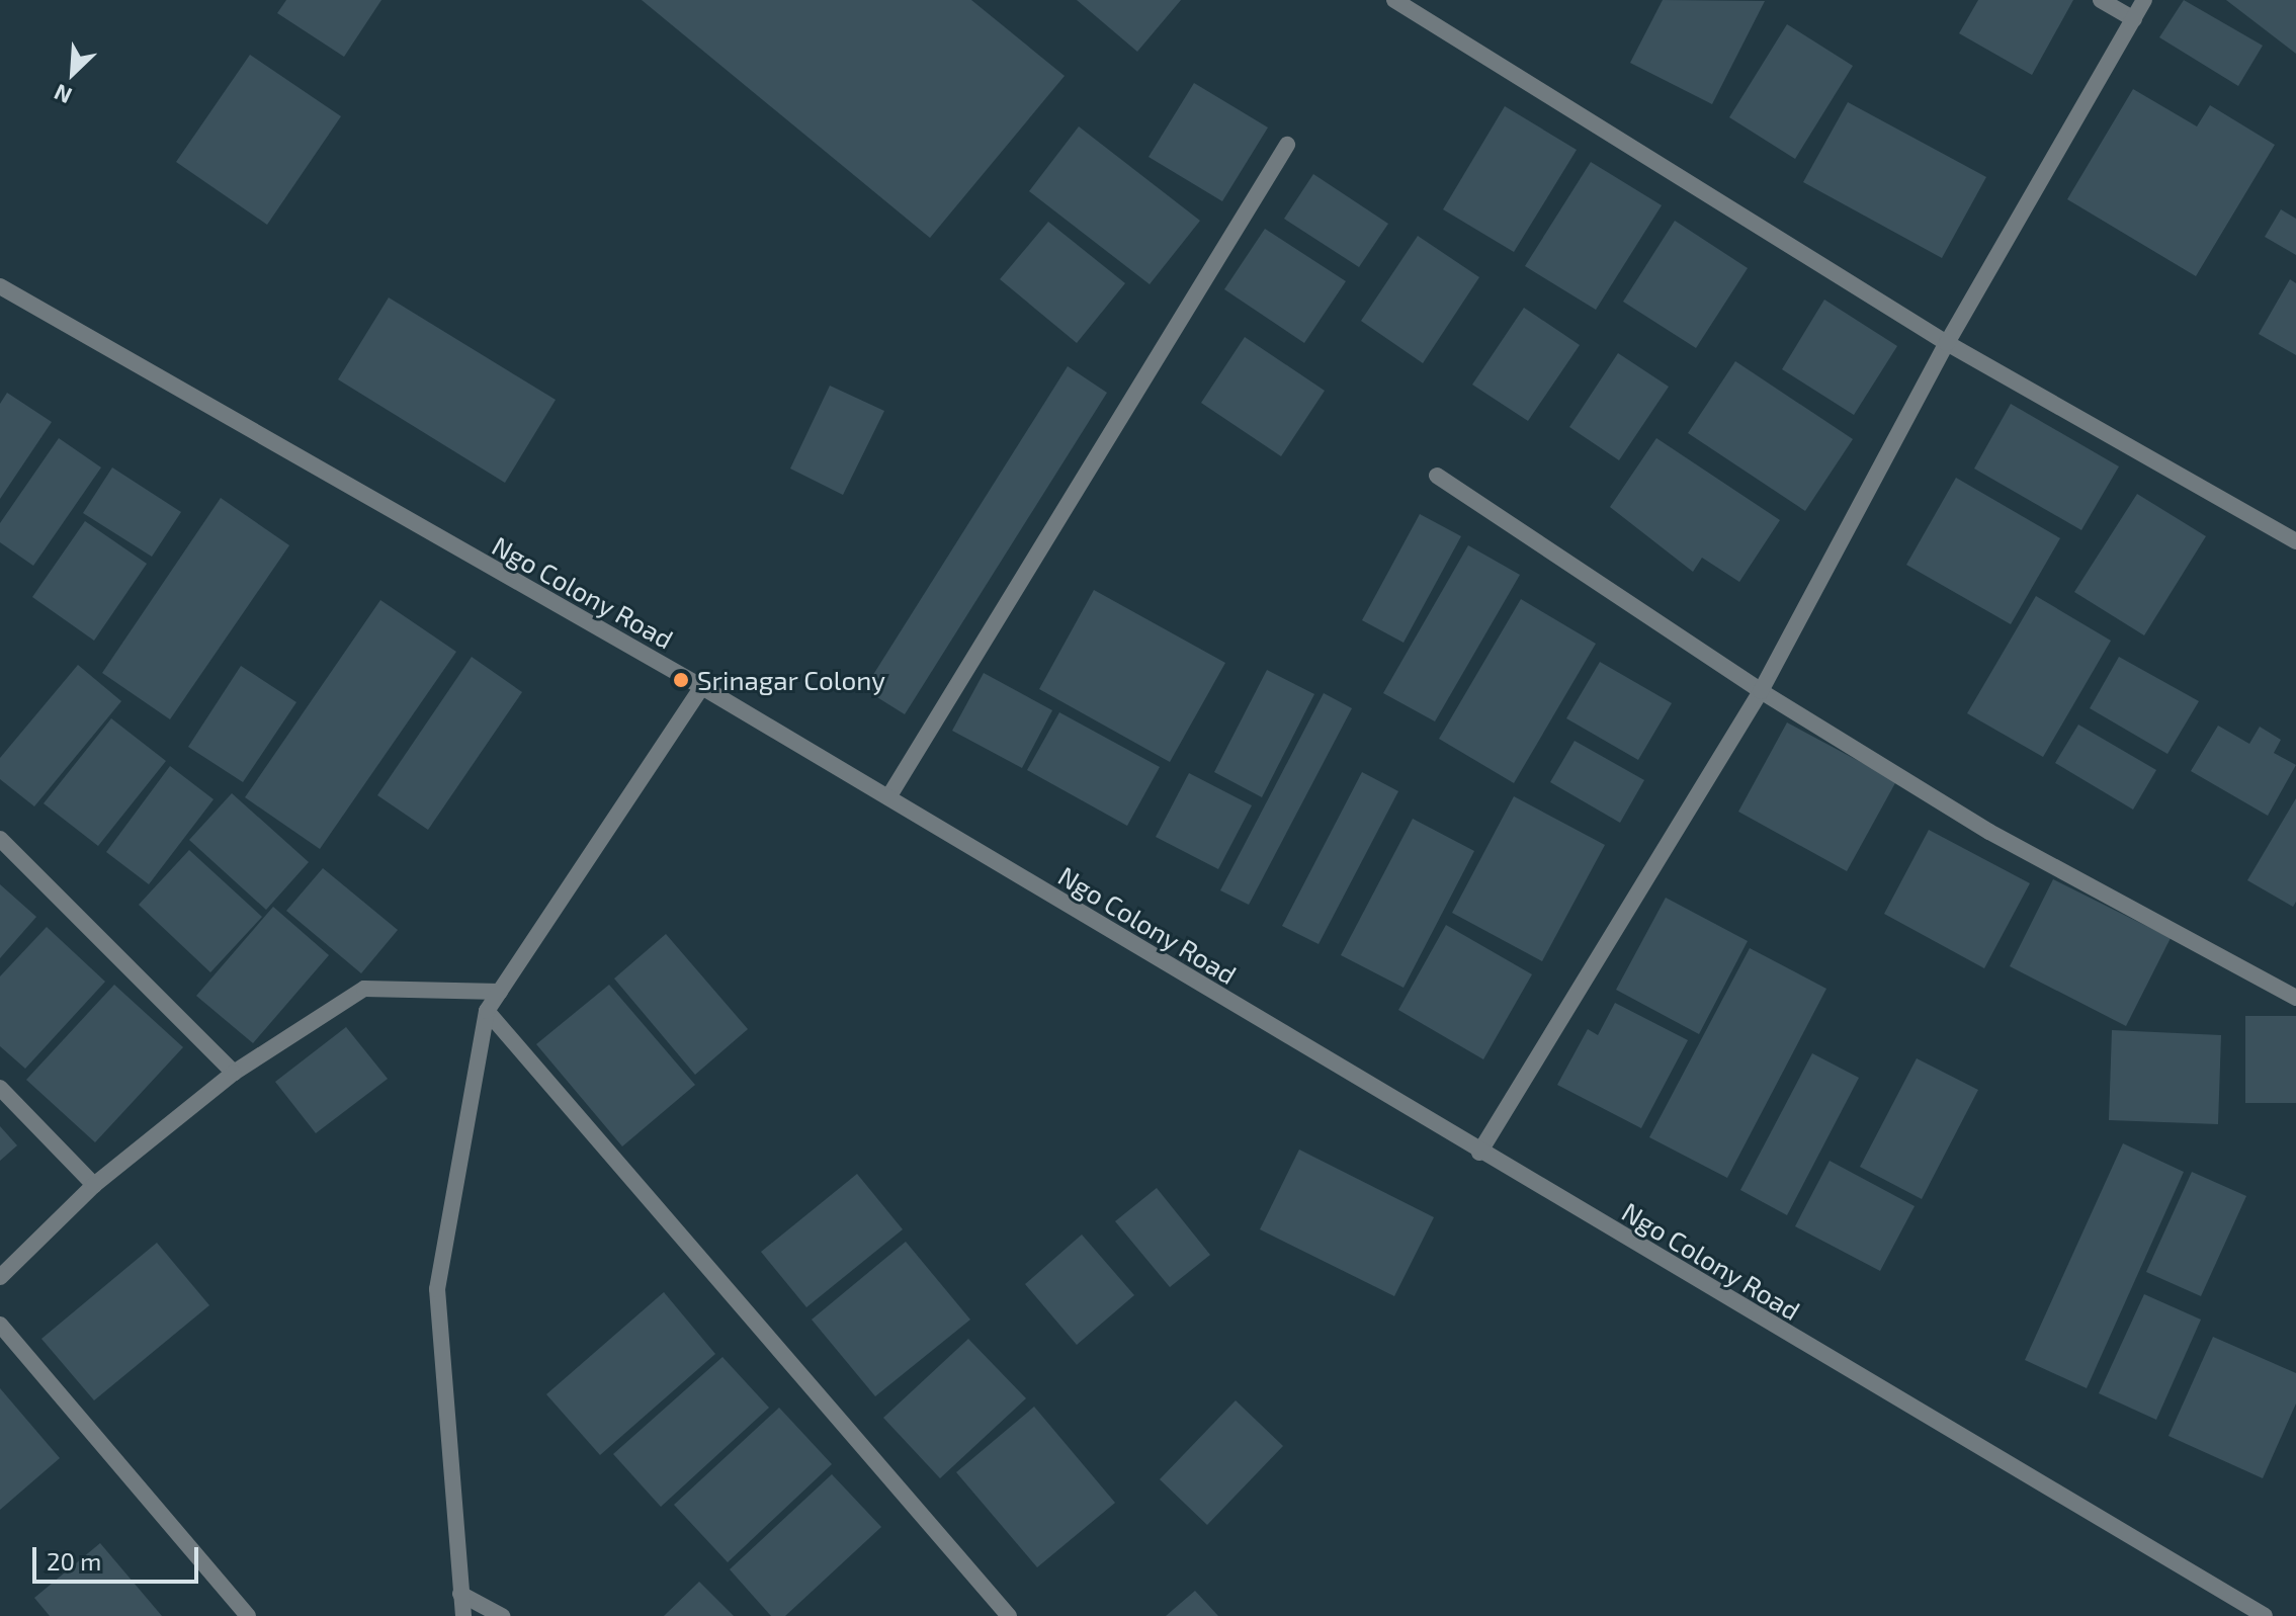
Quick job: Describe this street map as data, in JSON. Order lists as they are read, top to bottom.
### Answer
{
  "streets": {
    "street": ["Ngo Colony Road"]
  },
  "places": ["Srinagar Colony"],
  "scale_bar": "20 m",
  "north": "bottom left"
}
